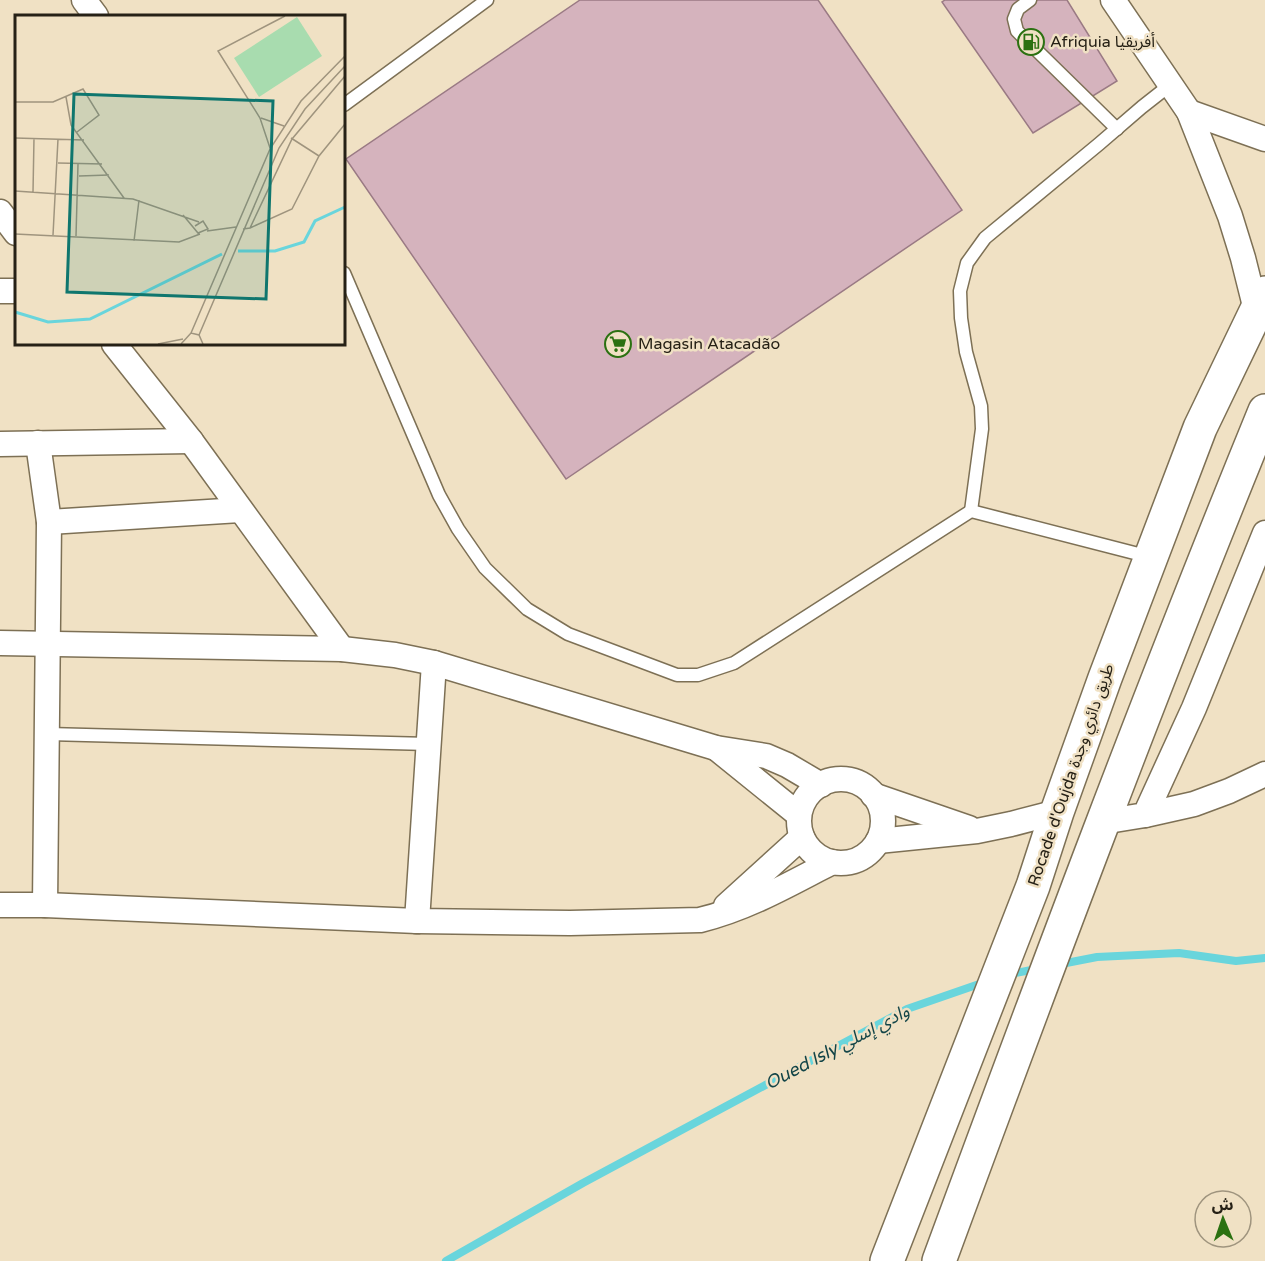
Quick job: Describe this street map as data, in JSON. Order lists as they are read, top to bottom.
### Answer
{
  "streets": {
    "highway": ["Rocade d'Oujda طريق دائري وجدة"]
  },
  "water": ["Oued Isly وادي إسلي"],
  "places": {
    "fuel station": ["Afriquia أفريقيا"],
    "supermarket": ["Magasin Atacadão"]
  },
  "north": "top"
}
